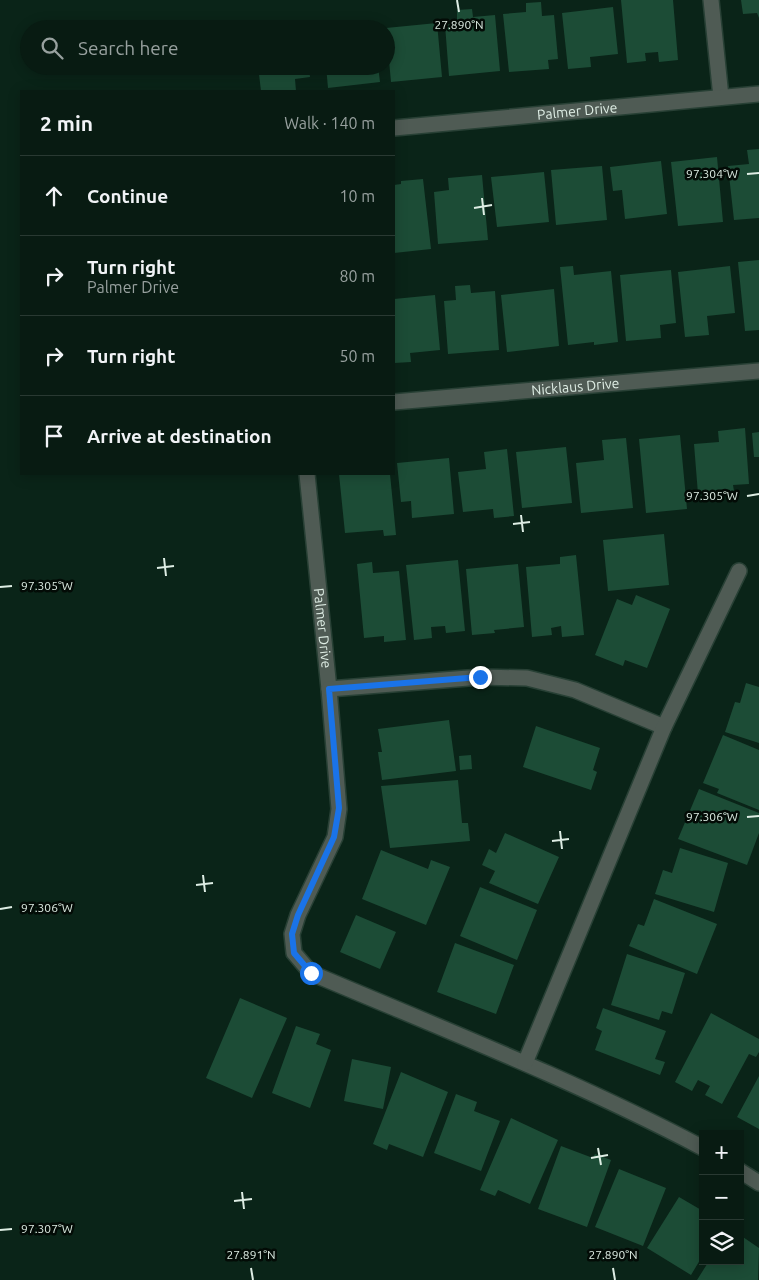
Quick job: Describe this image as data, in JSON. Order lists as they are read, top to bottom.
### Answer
{
  "streets": {
    "street": ["Palmer Drive", "Nicklaus Drive"]
  },
  "page": {
    "search": "Search here",
    "heading": ["2 min", "Walk · 140 m"],
    "list": [
      ["Continue", "10 m"],
      ["Turn right", "Palmer Drive", "80 m"],
      ["Turn right", "50 m"],
      "Arrive at destination"
    ],
    "map_buttons": ["+", "−"]
  },
  "coordinates": [
    "27.890°N",
    "97.304°W",
    "97.305°W",
    "97.306°W",
    "97.307°W",
    "27.891°N"
  ]
}
